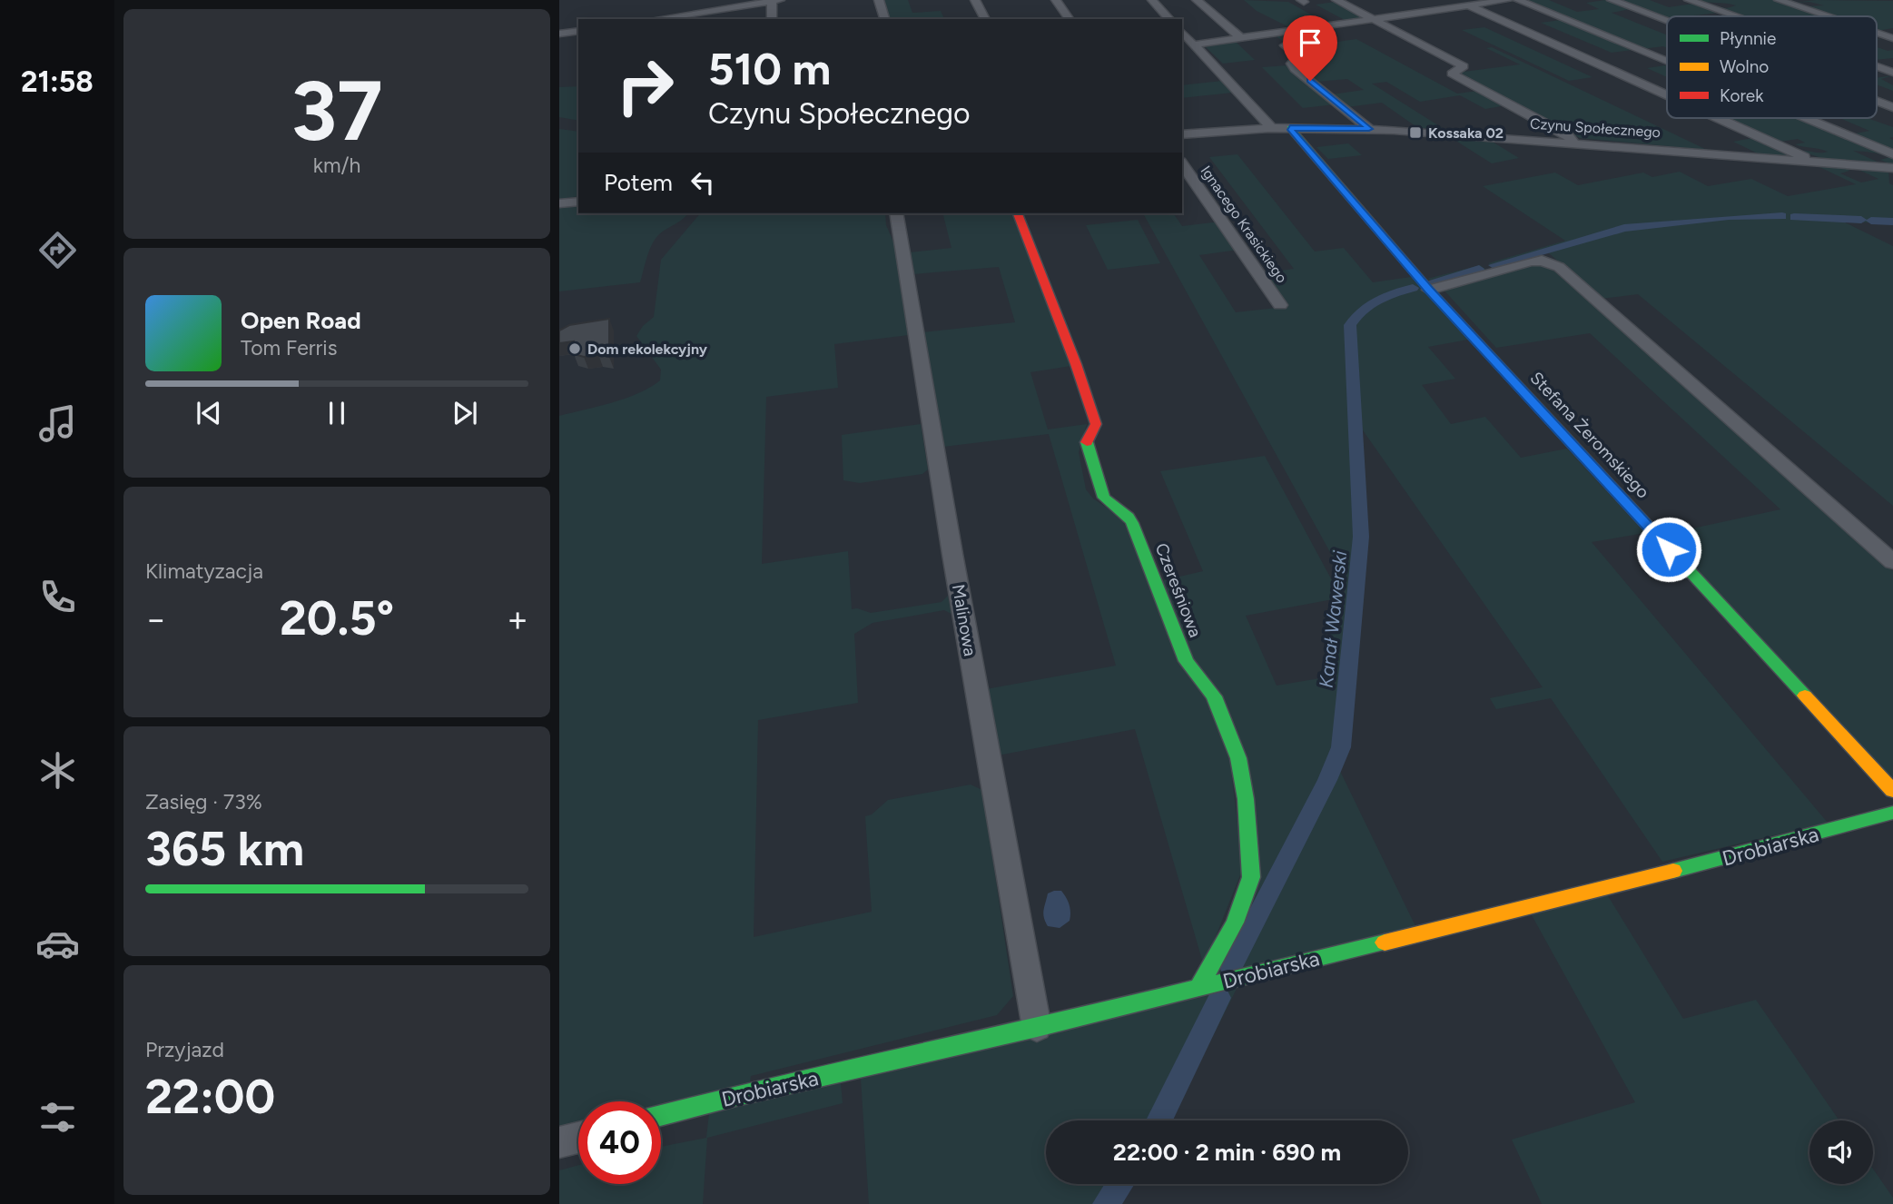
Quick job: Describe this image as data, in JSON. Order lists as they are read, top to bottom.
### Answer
{
  "streets": {
    "street": [
      "Czynu Społecznego",
      "Ignacego Krasickiego",
      "Stefana Żeromskiego",
      "Czereśniowa",
      "Malinowa",
      "Drobiarska"
    ]
  },
  "crossings": [
    ["Czynu Społecznego", "Stefana Żeromskiego"],
    ["Czereśniowa", "Drobiarska"],
    ["Malinowa", "Drobiarska"]
  ],
  "water": ["Kanał Wawerski"],
  "places": {
    "transit": ["Kossaka 02"],
    "other": ["Dom rekolekcyjny"]
  },
  "legend": ["Płynnie", "Wolno", "Korek"],
  "page": {
    "tabs": "21:58",
    "tile": [
      ["37", "km/h"],
      "Klimatyzacja",
      ["Zasięg · 73%", "365 km"],
      ["Przyjazd", "22:00"]
    ],
    "turn": ["510 m", "Czynu Społecznego"],
    "then": "Potem",
    "song": ["Open Road", "Tom Ferris"],
    "heat": ["−", "20.5°", "+"],
    "limit": "40",
    "trip": "22:00 · 2 min · 690 m"
  }
}
